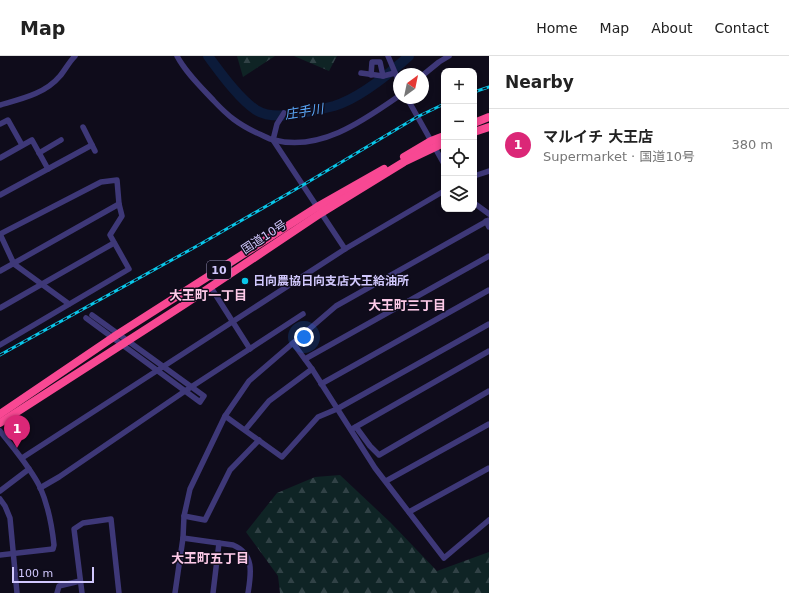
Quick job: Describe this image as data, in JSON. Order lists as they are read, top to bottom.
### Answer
{
  "streets": {
    "highway": ["国道10号", "10"]
  },
  "districts": ["大王町一丁目", "大王町三丁目", "大王町五丁目"],
  "water": ["庄手川"],
  "places": ["日向農協日向支店大王給油所"],
  "scale_bar": "100 m",
  "north": "top right",
  "page": {
    "header": "Map",
    "nav": [
      "Home",
      "Map",
      "About",
      "Contact"
    ],
    "heading": "Nearby",
    "map_buttons": ["+", "−"],
    "list": [
      {
        "mark": "1",
        "name": "マルイチ 大王店",
        "note": "Supermarket · 国道10号",
        "value": "380 m"
      }
    ],
    "pins": "1",
    "scale": "100 m"
  }
}
